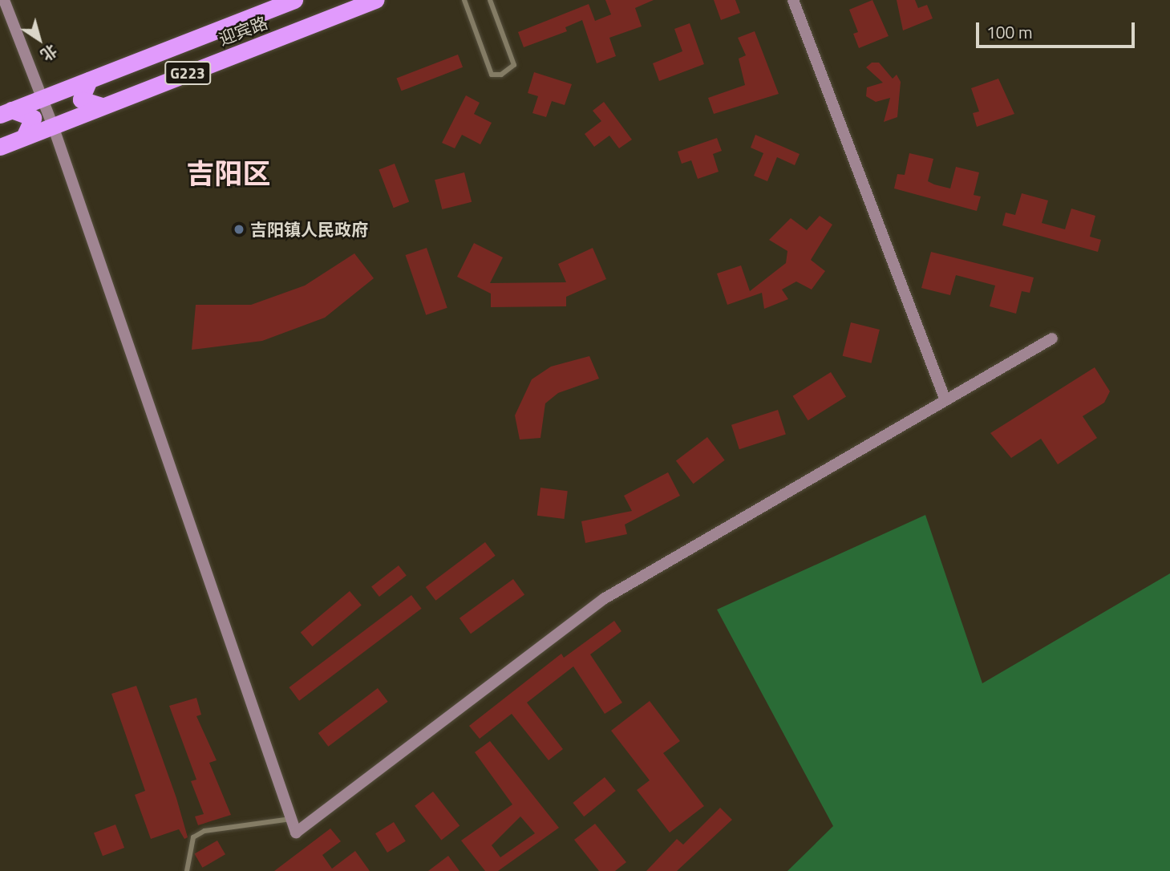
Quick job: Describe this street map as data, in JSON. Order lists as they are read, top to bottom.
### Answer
{
  "streets": {
    "highway": ["迎宾路", "G223"]
  },
  "districts": ["吉阳区"],
  "places": ["吉阳镇人民政府"],
  "scale_bar": "100 m",
  "north": "bottom right"
}
